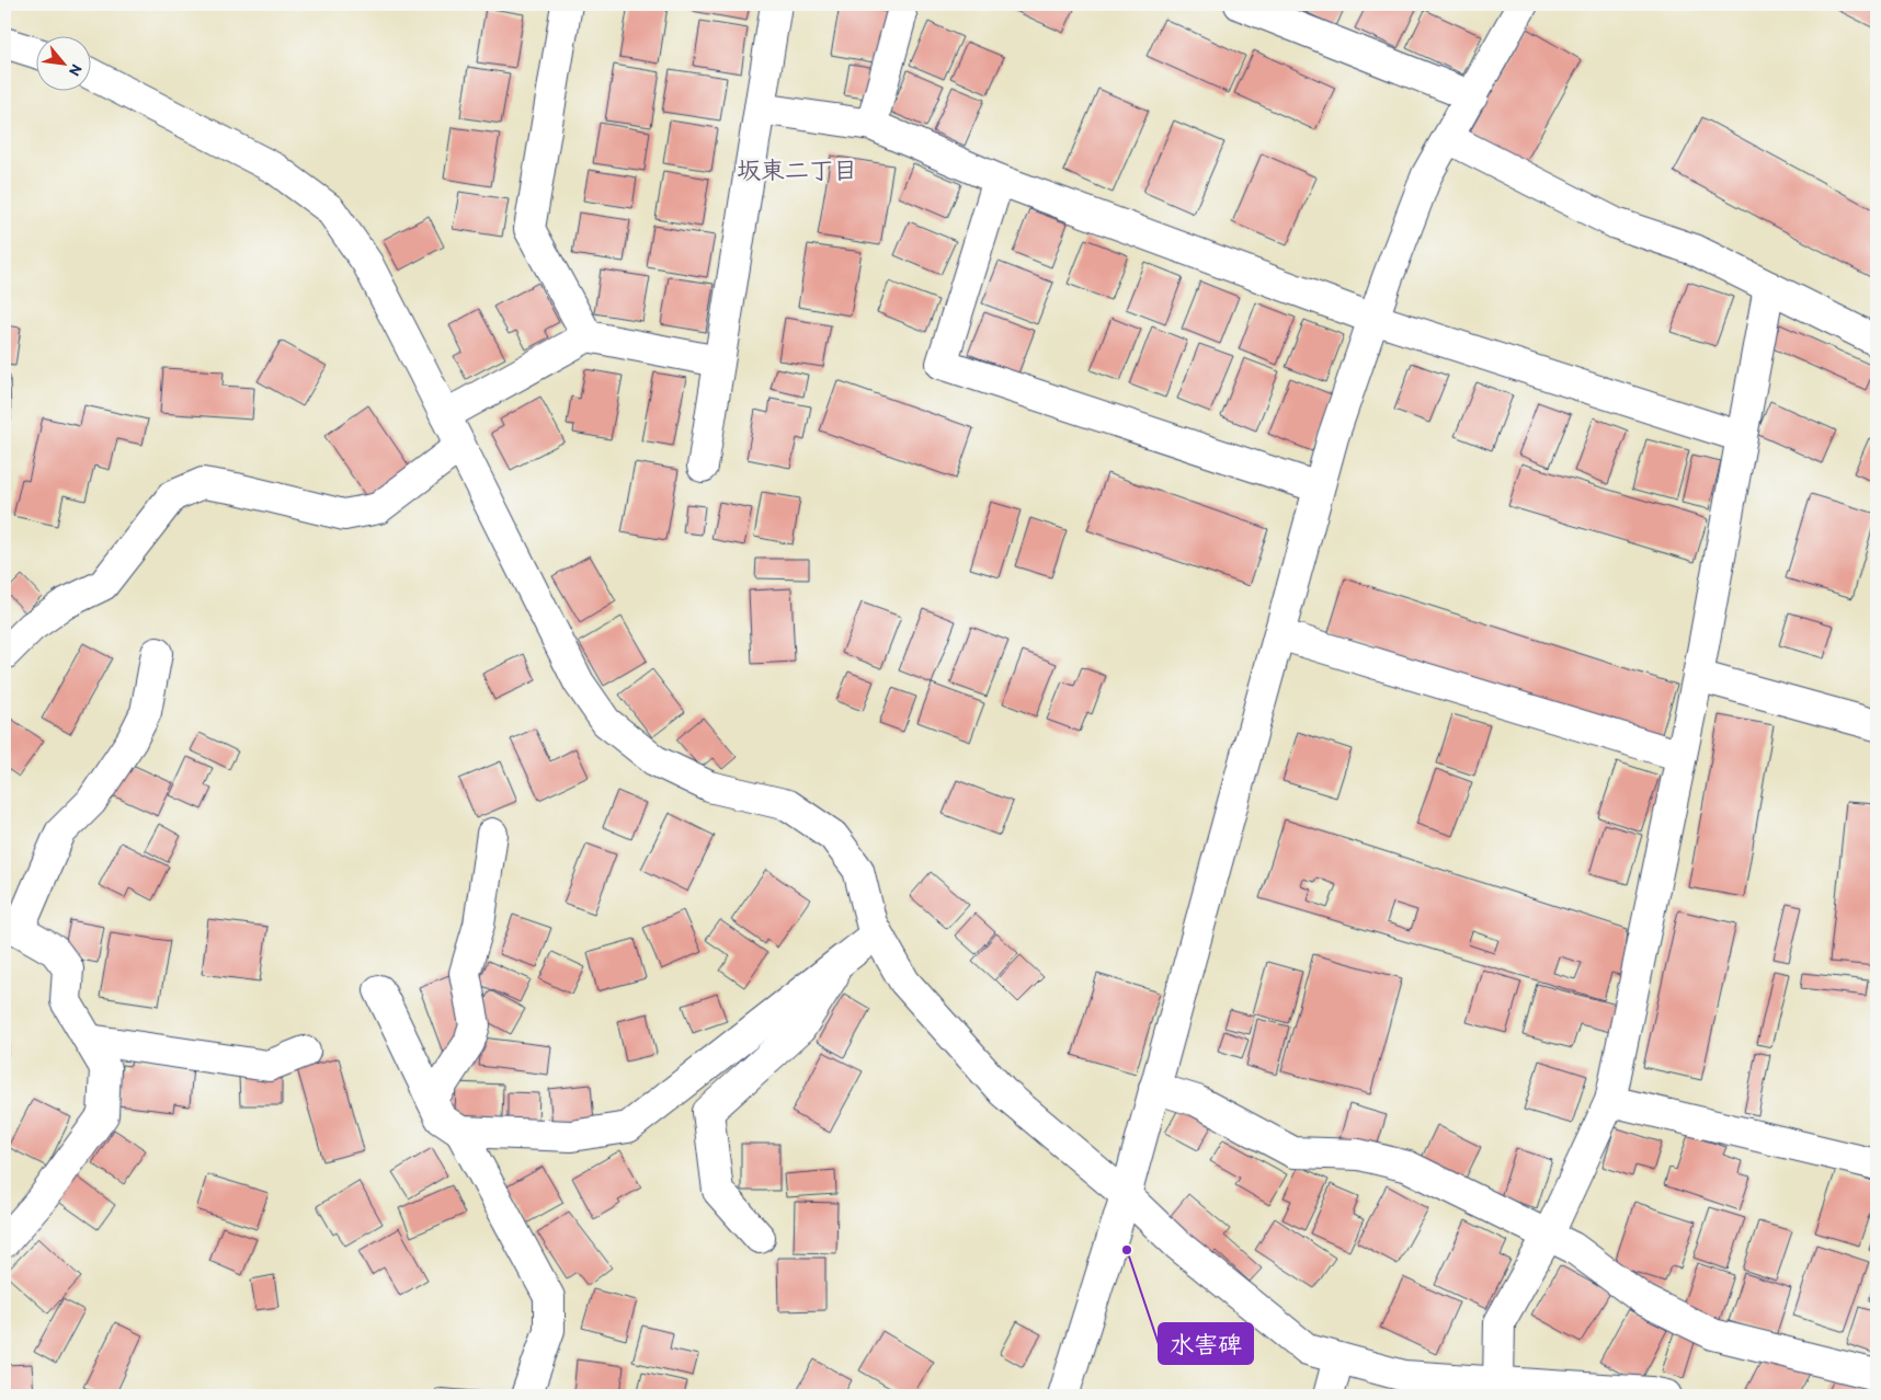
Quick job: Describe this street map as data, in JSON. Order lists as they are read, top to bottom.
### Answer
{
  "districts": ["坂東二丁目"],
  "places": ["水害碑"],
  "north": "bottom right"
}
